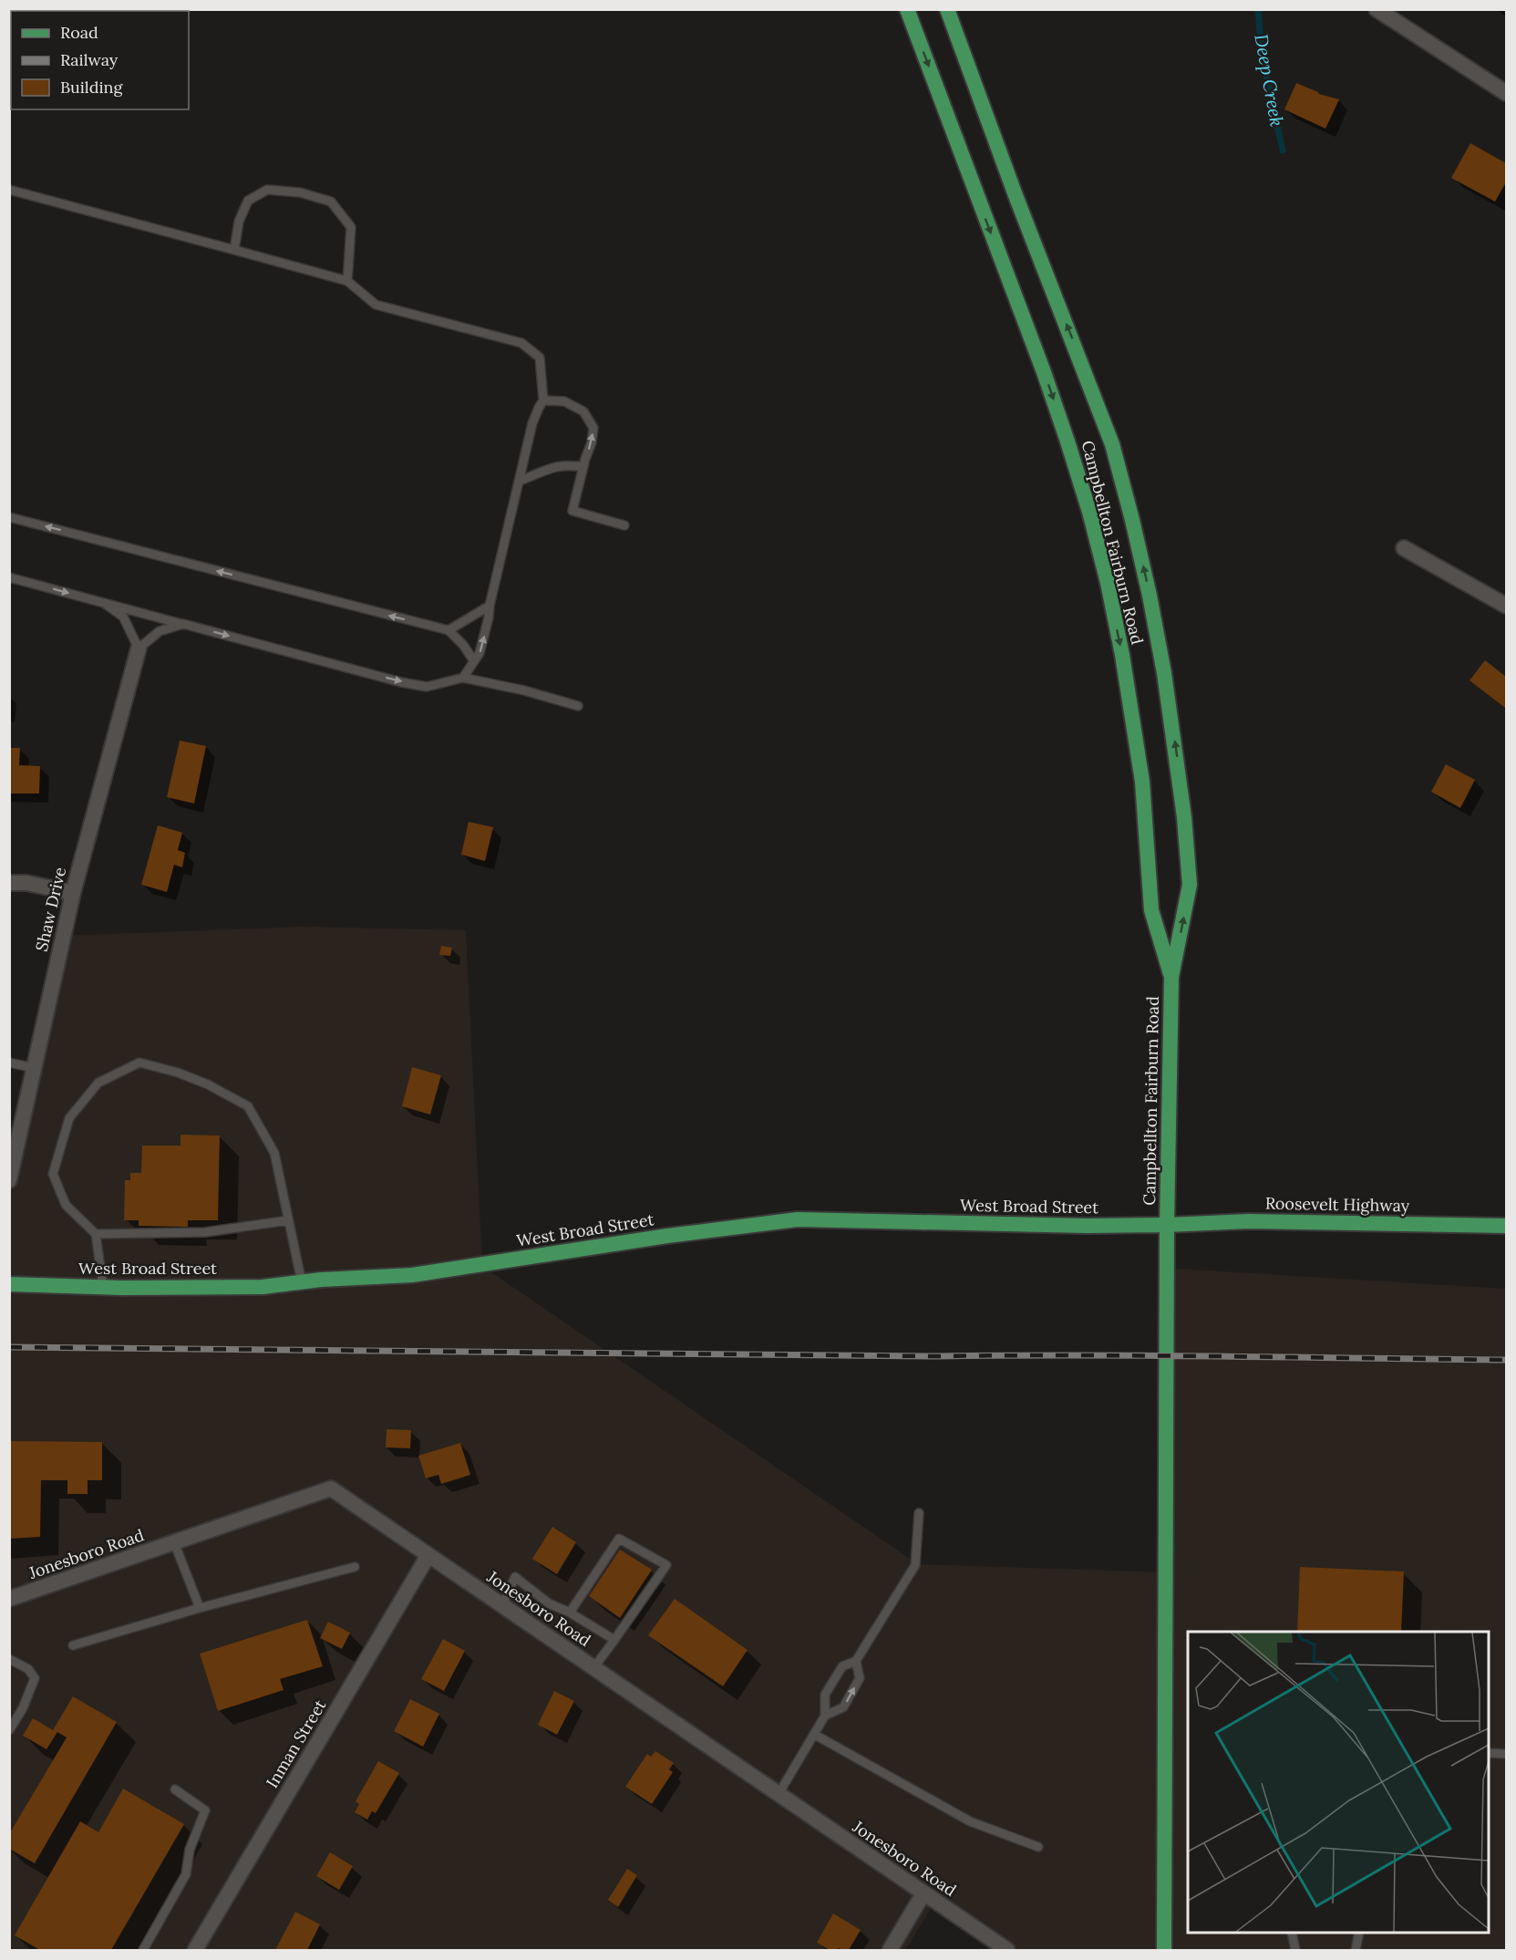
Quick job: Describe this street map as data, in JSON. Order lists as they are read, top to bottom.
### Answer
{
  "streets": {
    "main road": ["Campbellton Fairburn Road", "Roosevelt Highway", "West Broad Street"],
    "street": ["Shaw Drive", "Jonesboro Road", "Inman Street"]
  },
  "crossings": [
    ["Campbellton Fairburn Road", "Roosevelt Highway"],
    ["Campbellton Fairburn Road", "West Broad Street"],
    ["Roosevelt Highway", "West Broad Street"],
    ["Jonesboro Road", "Inman Street"]
  ],
  "water": ["Deep Creek"],
  "legend": ["Road", "Railway", "Building"]
}
